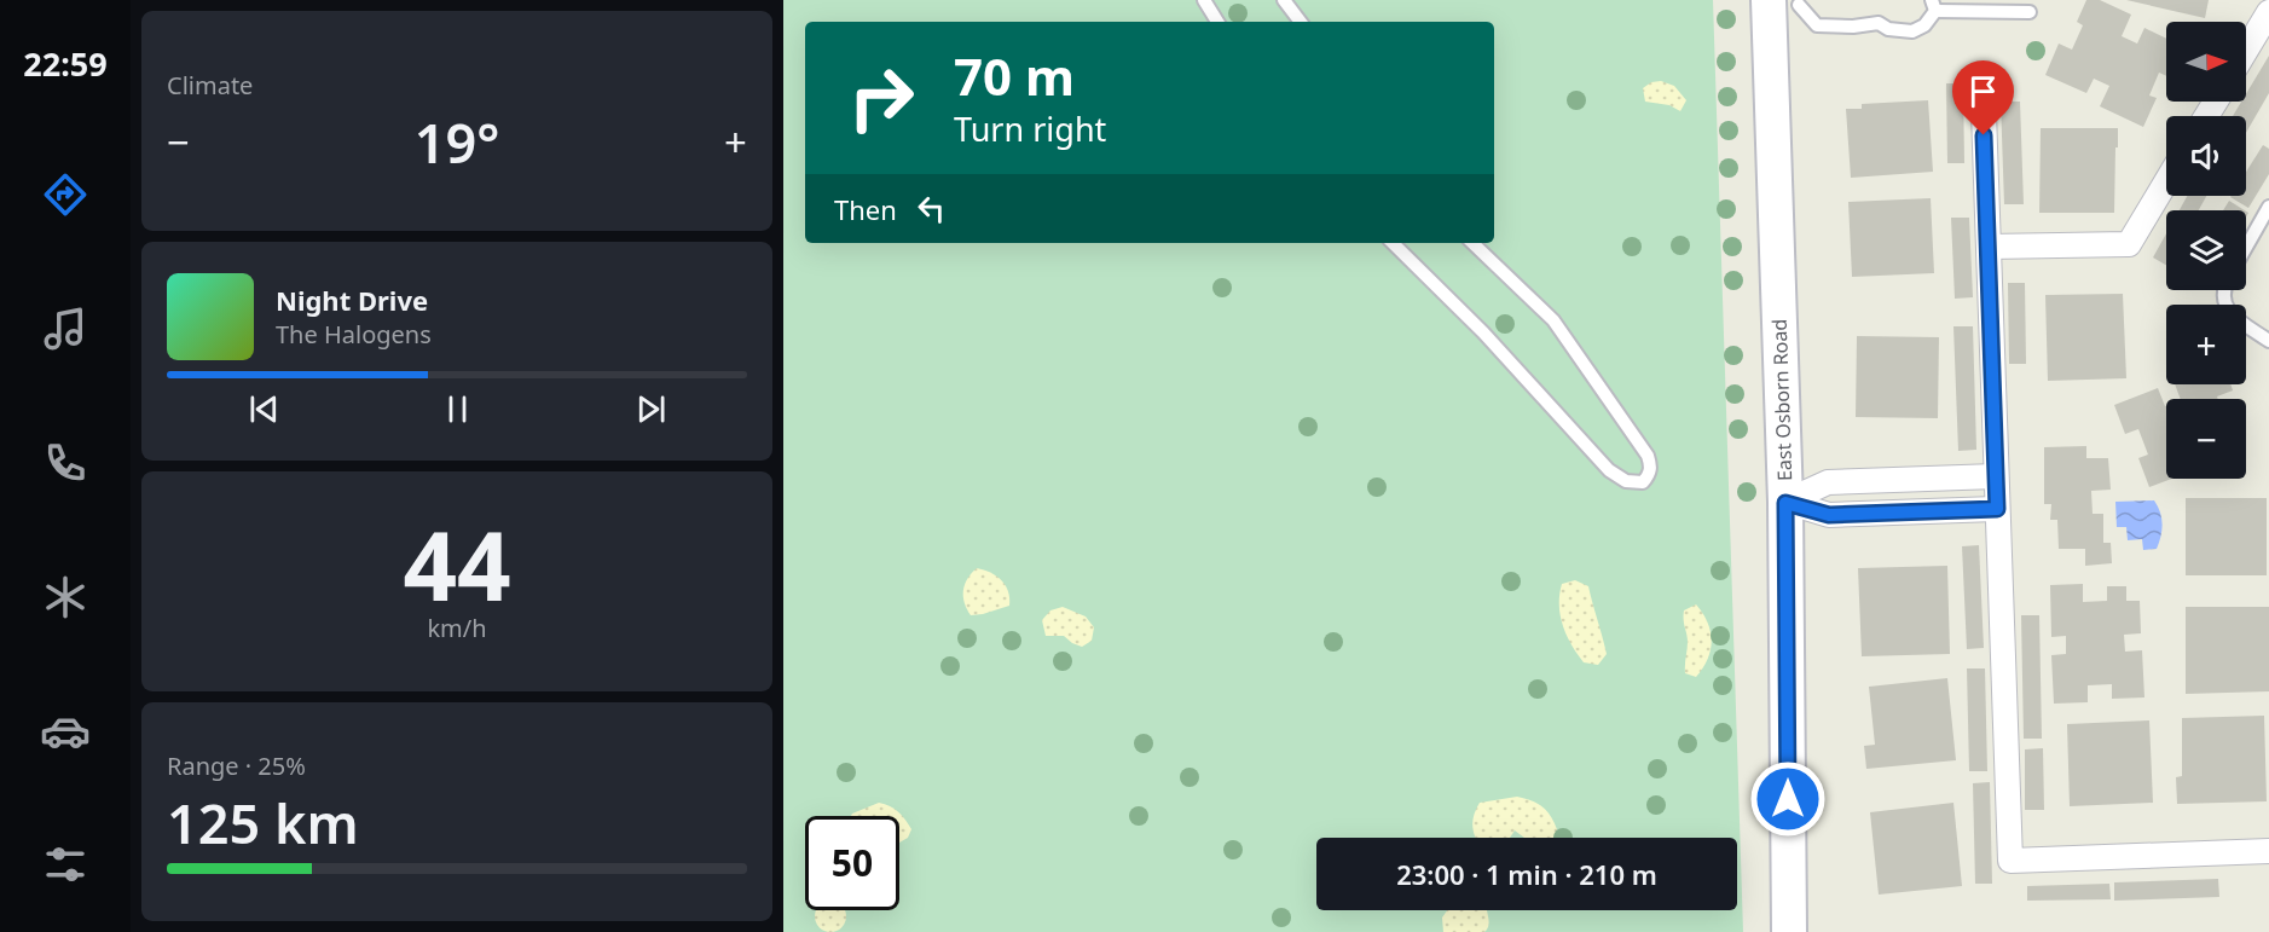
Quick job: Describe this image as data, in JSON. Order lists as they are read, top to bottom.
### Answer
{
  "streets": {
    "main road": ["East Osborn Road"]
  },
  "north": "right",
  "page": {
    "tabs": "22:59",
    "tile": [
      "Climate",
      ["44", "km/h"],
      ["Range · 25%", "125 km"]
    ],
    "map_buttons": ["+", "−"],
    "turn": ["70 m", "Turn right"],
    "heat": ["−", "19°", "+"],
    "then": "Then",
    "song": ["Night Drive", "The Halogens"],
    "limit": "50",
    "trip": "23:00 · 1 min · 210 m"
  }
}
